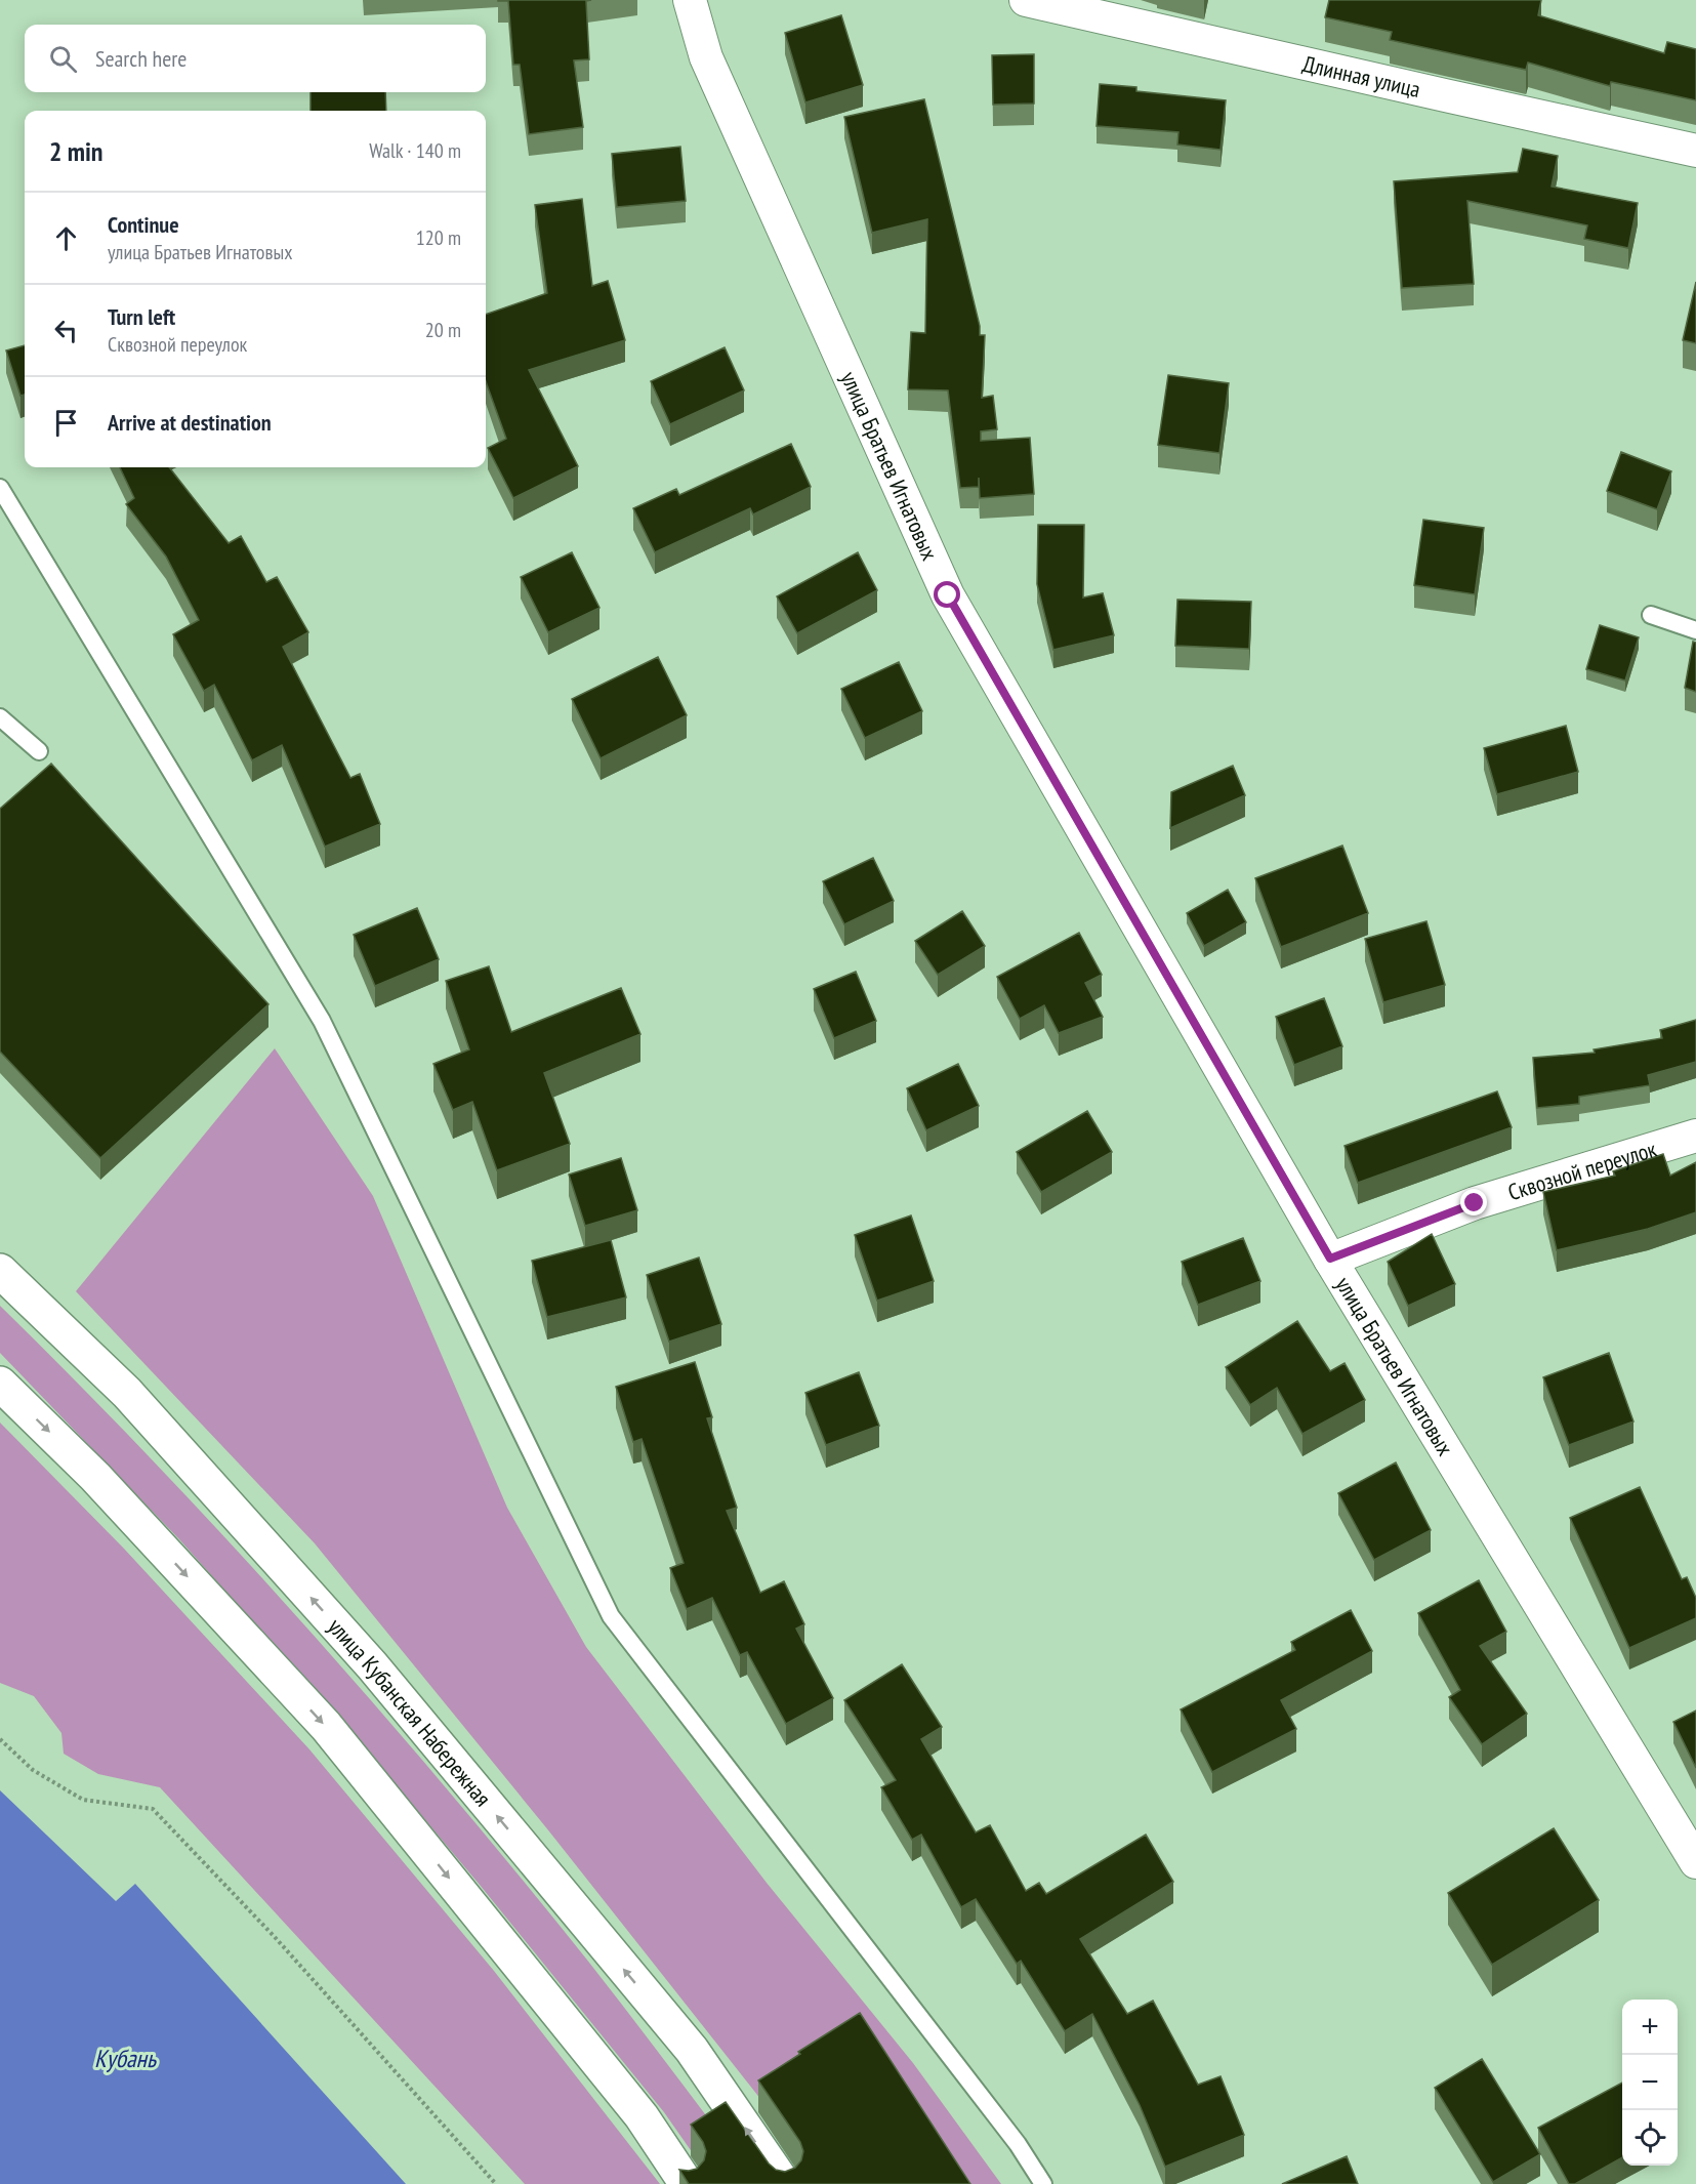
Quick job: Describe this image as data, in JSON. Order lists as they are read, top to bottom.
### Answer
{
  "streets": {
    "main road": ["улица Кубанская Набережная"],
    "street": ["Длинная улица", "улица Братьев Игнатовых", "Сквозной переулок"]
  },
  "crossings": [
    ["улица Братьев Игнатовых", "Сквозной переулок"]
  ],
  "water": ["Кубань"],
  "page": {
    "search": "Search here",
    "heading": ["2 min", "Walk · 140 m"],
    "list": [
      ["Continue", "улица Братьев Игнатовых", "120 m"],
      ["Turn left", "Сквозной переулок", "20 m"],
      "Arrive at destination"
    ],
    "map_buttons": ["+", "−"]
  }
}
